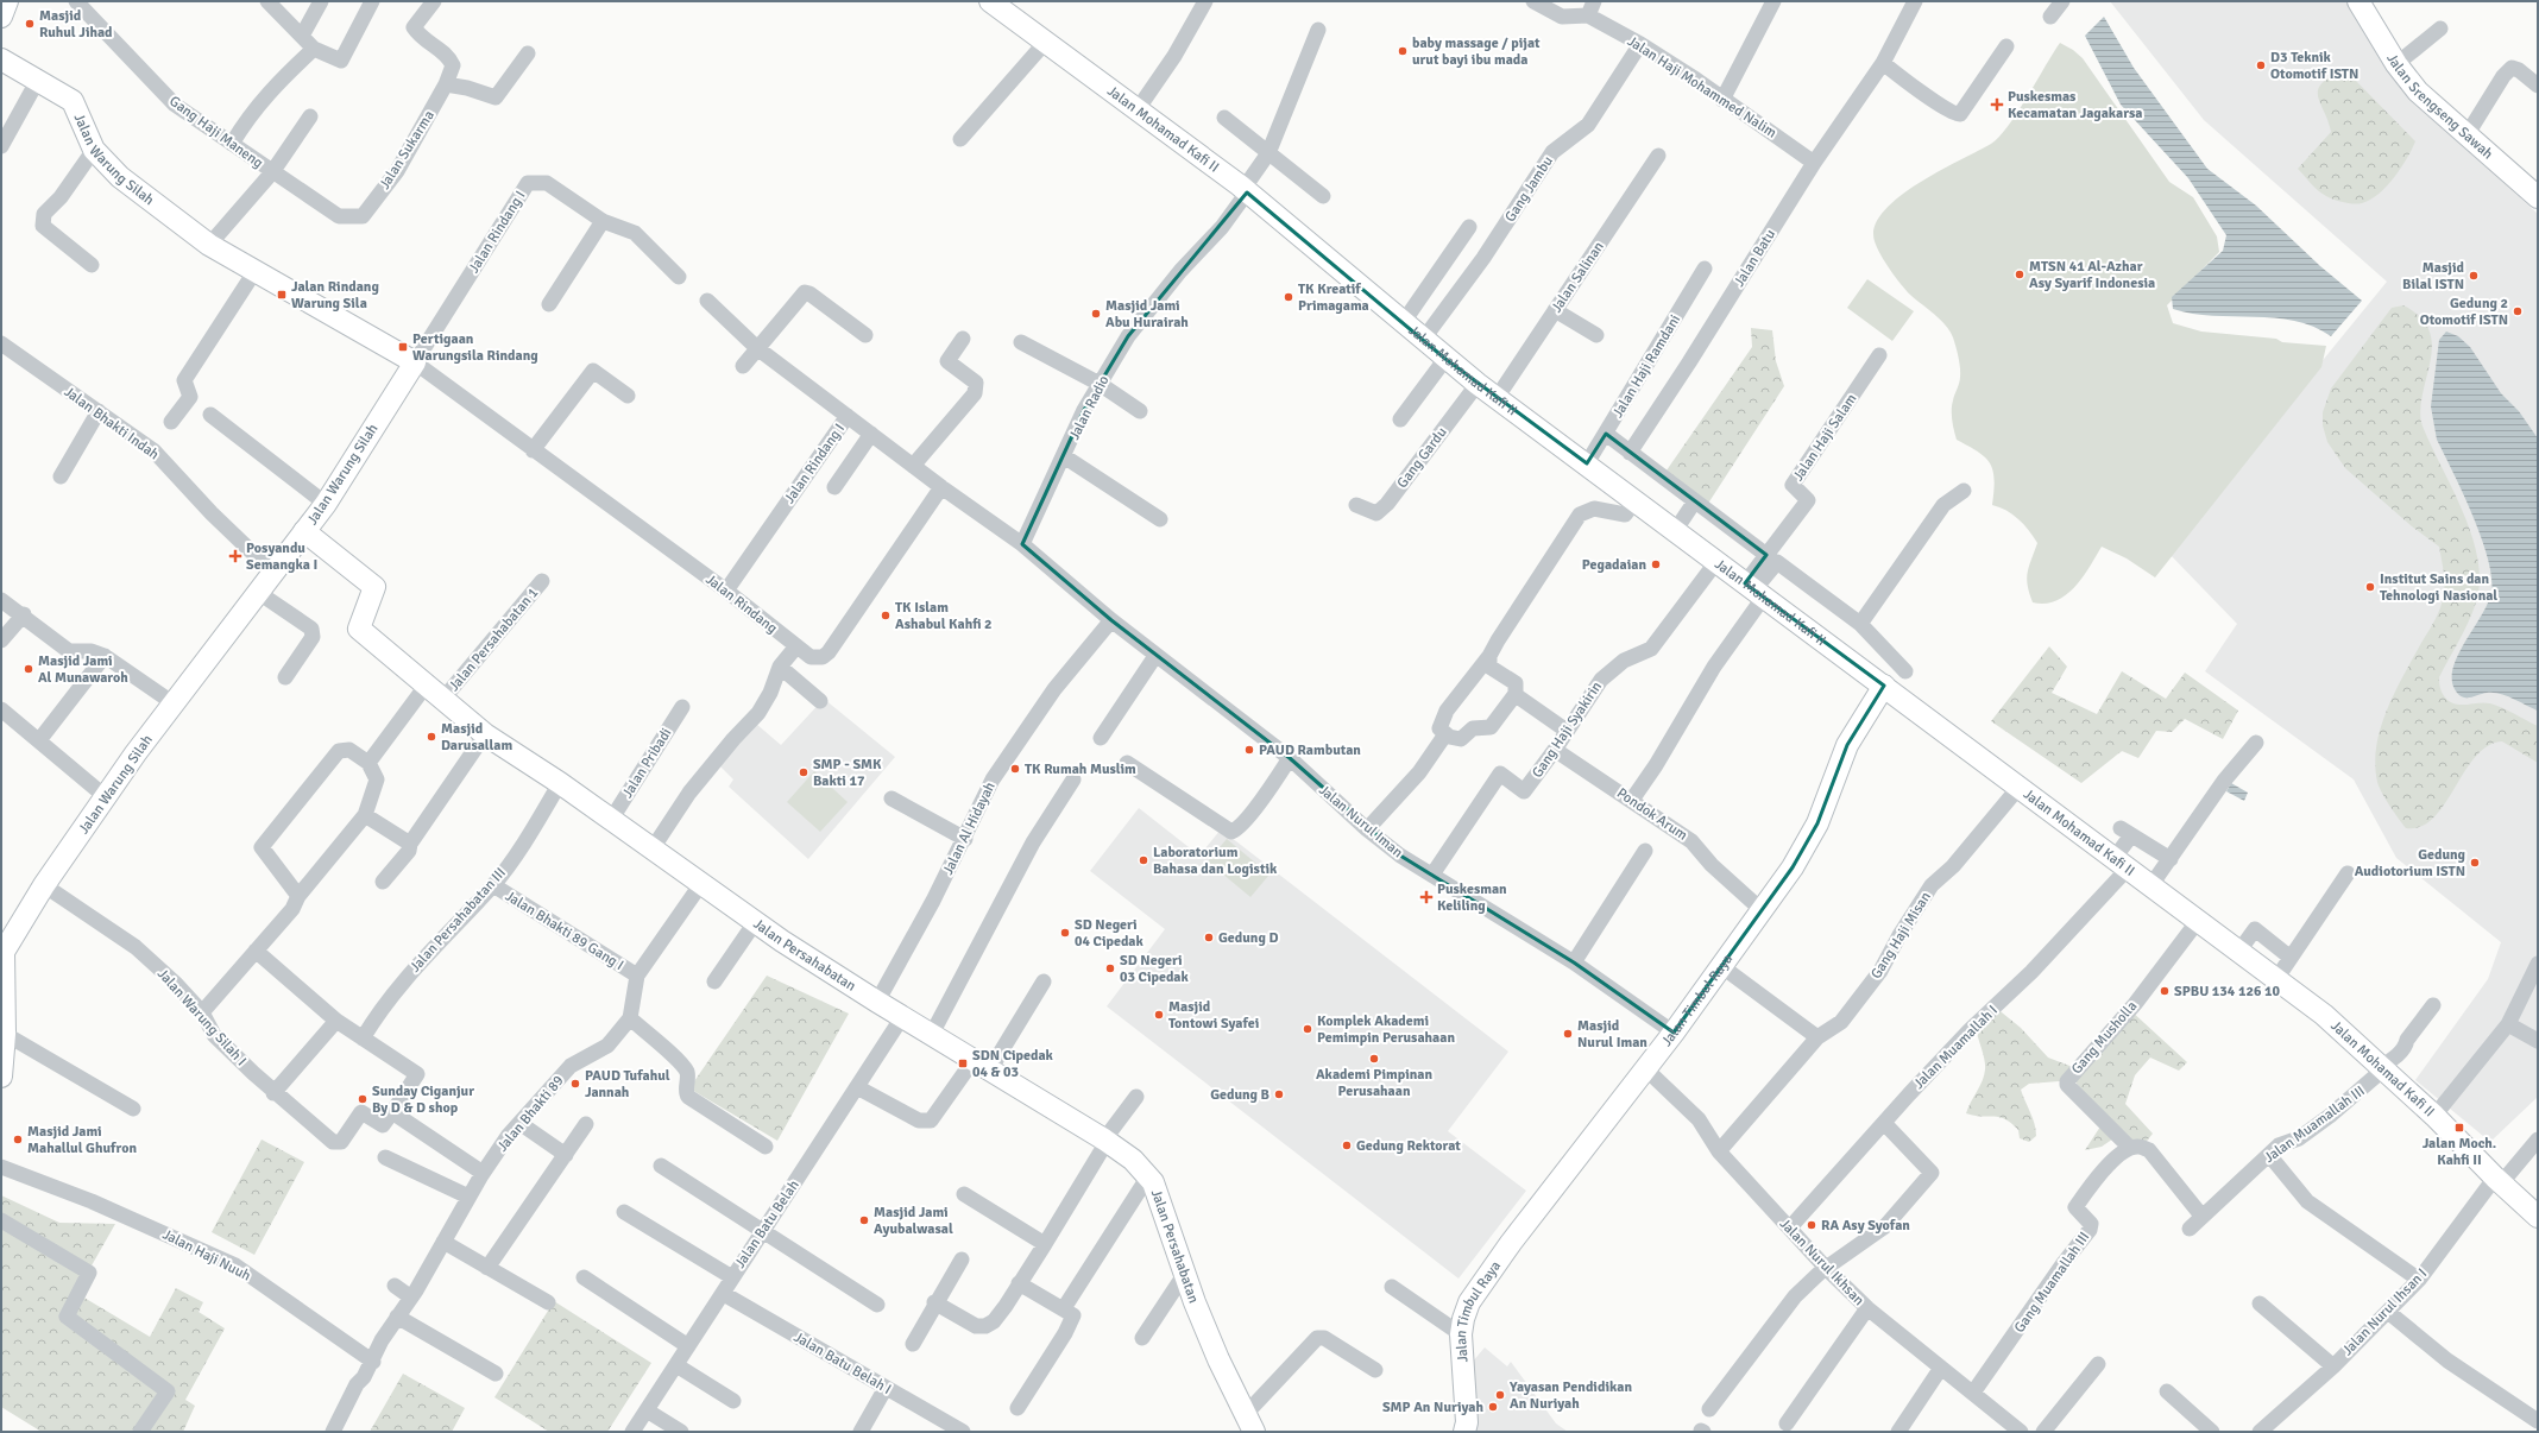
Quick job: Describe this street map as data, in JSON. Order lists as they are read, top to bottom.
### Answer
{
  "streets": {
    "street": [
      "Jalan Haji Mohammed Nalim",
      "Jalan Srengseng Sawah",
      "Jalan Mohamad Kafi II",
      "Gang Haji Maneng",
      "Jalan Sukarma",
      "Jalan Warung Silah",
      "Gang Jambu",
      "Jalan Rindang I",
      "Jalan Batu",
      "Jalan Salinan",
      "Jalan Haji Ramdani",
      "Jalan Radio",
      "Jalan Bhakti Indah",
      "Jalan Haji Salam",
      "Gang Gardu",
      "Jalan Rindang",
      "Jalan Persahabatan 1",
      "Gang Haji Syakirin",
      "Jalan Pribadi",
      "Pondok Arum",
      "Jalan Nurul Iman",
      "Jalan Al Hidayah",
      "Jalan Persahabatan III",
      "Jalan Bhakti 89 Gang I",
      "Gang Haji Misan",
      "Jalan Persahabatan",
      "Jalan Timbul Raya",
      "Jalan Warung Silah I",
      "Gang Musholla",
      "Jalan Muamallah I",
      "Jalan Bhakti 89",
      "Jalan Muamallah III",
      "Jalan Batu Belah",
      "Jalan Haji Nuuh",
      "Jalan Nurul Ikhsan",
      "Gang Muamallah III",
      "Jalan Nurul Ihsan I",
      "Jalan Batu Belah I"
    ]
  },
  "crossings": [
    ["Jalan Haji Mohammed Nalim", "Gang Jambu"],
    ["Jalan Haji Mohammed Nalim", "Jalan Batu"],
    ["Jalan Mohamad Kafi II", "Gang Jambu"],
    ["Jalan Mohamad Kafi II", "Jalan Salinan"],
    ["Jalan Mohamad Kafi II", "Jalan Haji Ramdani"],
    ["Jalan Mohamad Kafi II", "Jalan Radio"],
    ["Jalan Mohamad Kafi II", "Jalan Haji Salam"],
    ["Jalan Mohamad Kafi II", "Gang Gardu"],
    ["Jalan Mohamad Kafi II", "Gang Haji Syakirin"],
    ["Jalan Mohamad Kafi II", "Gang Haji Misan"],
    ["Jalan Mohamad Kafi II", "Jalan Timbul Raya"],
    ["Jalan Mohamad Kafi II", "Gang Musholla"],
    ["Jalan Mohamad Kafi II", "Jalan Muamallah I"],
    ["Jalan Mohamad Kafi II", "Jalan Muamallah III"],
    ["Jalan Mohamad Kafi II", "Jalan Nurul Ihsan I"],
    ["Gang Haji Maneng", "Jalan Sukarma"],
    ["Jalan Warung Silah", "Jalan Rindang I"],
    ["Jalan Warung Silah", "Jalan Bhakti Indah"],
    ["Jalan Warung Silah", "Jalan Rindang"],
    ["Jalan Warung Silah", "Jalan Persahabatan"],
    ["Jalan Warung Silah", "Jalan Warung Silah I"],
    ["Jalan Rindang I", "Jalan Rindang"],
    ["Jalan Persahabatan 1", "Jalan Persahabatan"],
    ["Gang Haji Syakirin", "Pondok Arum"],
    ["Gang Haji Syakirin", "Jalan Nurul Iman"],
    ["Jalan Pribadi", "Jalan Persahabatan"],
    ["Pondok Arum", "Jalan Timbul Raya"],
    ["Jalan Nurul Iman", "Jalan Al Hidayah"],
    ["Jalan Nurul Iman", "Jalan Timbul Raya"],
    ["Jalan Al Hidayah", "Jalan Persahabatan"],
    ["Jalan Persahabatan III", "Jalan Bhakti 89 Gang I"],
    ["Jalan Persahabatan III", "Jalan Persahabatan"],
    ["Gang Haji Misan", "Jalan Nurul Ikhsan"],
    ["Jalan Persahabatan", "Jalan Batu Belah"],
    ["Jalan Timbul Raya", "Jalan Nurul Ikhsan"],
    ["Gang Musholla", "Gang Muamallah III"],
    ["Jalan Muamallah I", "Jalan Nurul Ikhsan"],
    ["Jalan Bhakti 89", "Jalan Haji Nuuh"],
    ["Jalan Batu Belah", "Jalan Batu Belah I"],
    ["Jalan Nurul Ikhsan", "Gang Muamallah III"]
  ],
  "places": {
    "other": [
      "Masjid Ruhul Jihad",
      "baby massage / pijat urut bayi ibu mada",
      "D3 Teknik Otomotif ISTN",
      "MTSN 41 Al-Azhar Asy Syarif Indonesia",
      "Masjid Bilal ISTN",
      "TK Kreatif Primagama",
      "Gedung 2 Otomotif ISTN",
      "Masjid Jami Abu Hurairah",
      "Pegadaian",
      "Institut Sains dan Tehnologi Nasional",
      "TK Islam Ashabul Kahfi 2",
      "Masjid Jami Al Munawaroh",
      "Masjid Darusallam",
      "PAUD Rambutan",
      "TK Rumah Muslim",
      "SMP - SMK Bakti 17",
      "Laboratorium Bahasa dan Logistik",
      "Gedung Audiotorium ISTN",
      "SD Negeri 04 Cipedak",
      "Gedung D",
      "SD Negeri 03 Cipedak",
      "SPBU 134 126 10",
      "Masjid Tontowi Syafei",
      "Komplek Akademi Pemimpin Perusahaan",
      "Masjid Nurul Iman",
      "Akademi Pimpinan Perusahaan",
      "PAUD Tufahul Jannah",
      "Gedung B",
      "Sunday Ciganjur By D & D shop",
      "Masjid Jami Mahallul Ghufron",
      "Gedung Rektorat",
      "Masjid Jami Ayubalwasal",
      "RA Asy Syofan",
      "Yayasan Pendidikan An Nuriyah",
      "SMP An Nuriyah"
    ],
    "health": ["Puskesmas Kecamatan Jagakarsa", "Posyandu Semangka I", "Puskesman Keliling"],
    "transit": [
      "Jalan Rindang Warung Sila",
      "Pertigaan Warungsila Rindang",
      "SDN Cipedak 04 & 03",
      "Jalan Moch. Kahfi II"
    ]
  }
}
